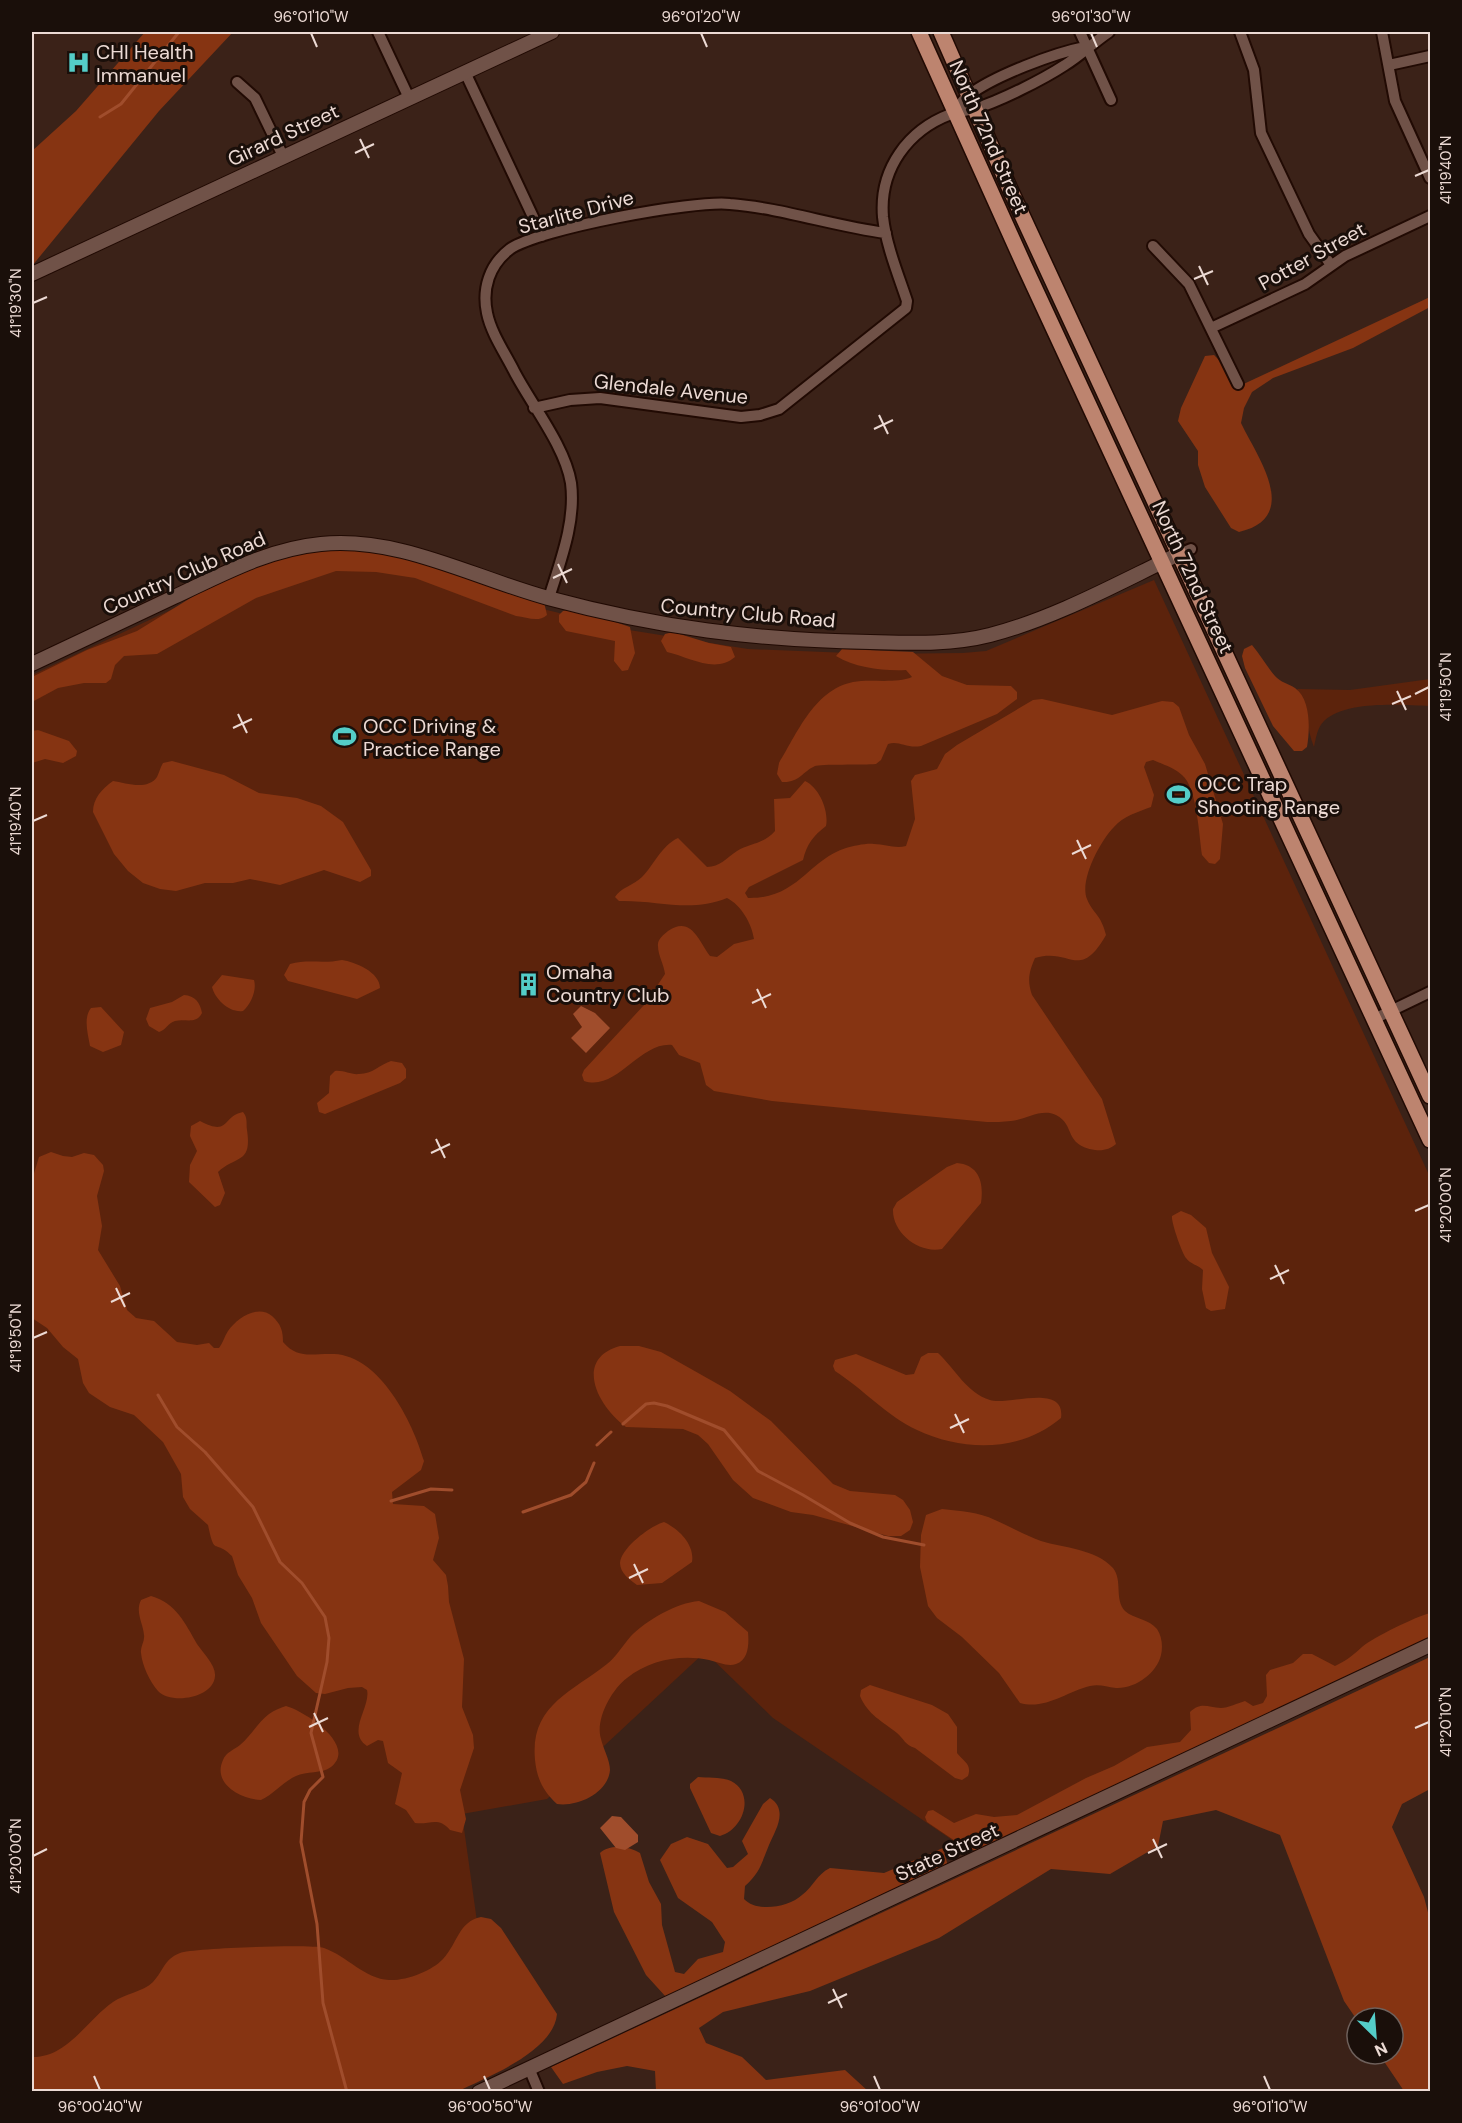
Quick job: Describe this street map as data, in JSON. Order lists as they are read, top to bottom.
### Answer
{
  "streets": {
    "main road": ["North 72nd Street"],
    "street": [
      "Girard Street",
      "Starlite Drive",
      "Potter Street",
      "Glendale Avenue",
      "Country Club Road",
      "State Street"
    ]
  },
  "crossings": [
    ["North 72nd Street", "Country Club Road"],
    ["Starlite Drive", "Glendale Avenue"],
    ["Starlite Drive", "Country Club Road"]
  ],
  "places": {
    "hospital": ["CHI Health Immanuel"],
    "sports": ["OCC Driving & Practice Range", "OCC Trap Shooting Range"],
    "building": ["Omaha Country Club"]
  },
  "north": "bottom right",
  "coordinates": [
    "96°01'10\"W",
    "96°01'20\"W",
    "96°01'30\"W",
    "41°19'40\"N",
    "41°19'30\"N",
    "41°19'50\"N",
    "41°20'00\"N",
    "41°20'10\"N",
    "96°00'40\"W",
    "96°00'50\"W",
    "96°01'00\"W"
  ]
}
